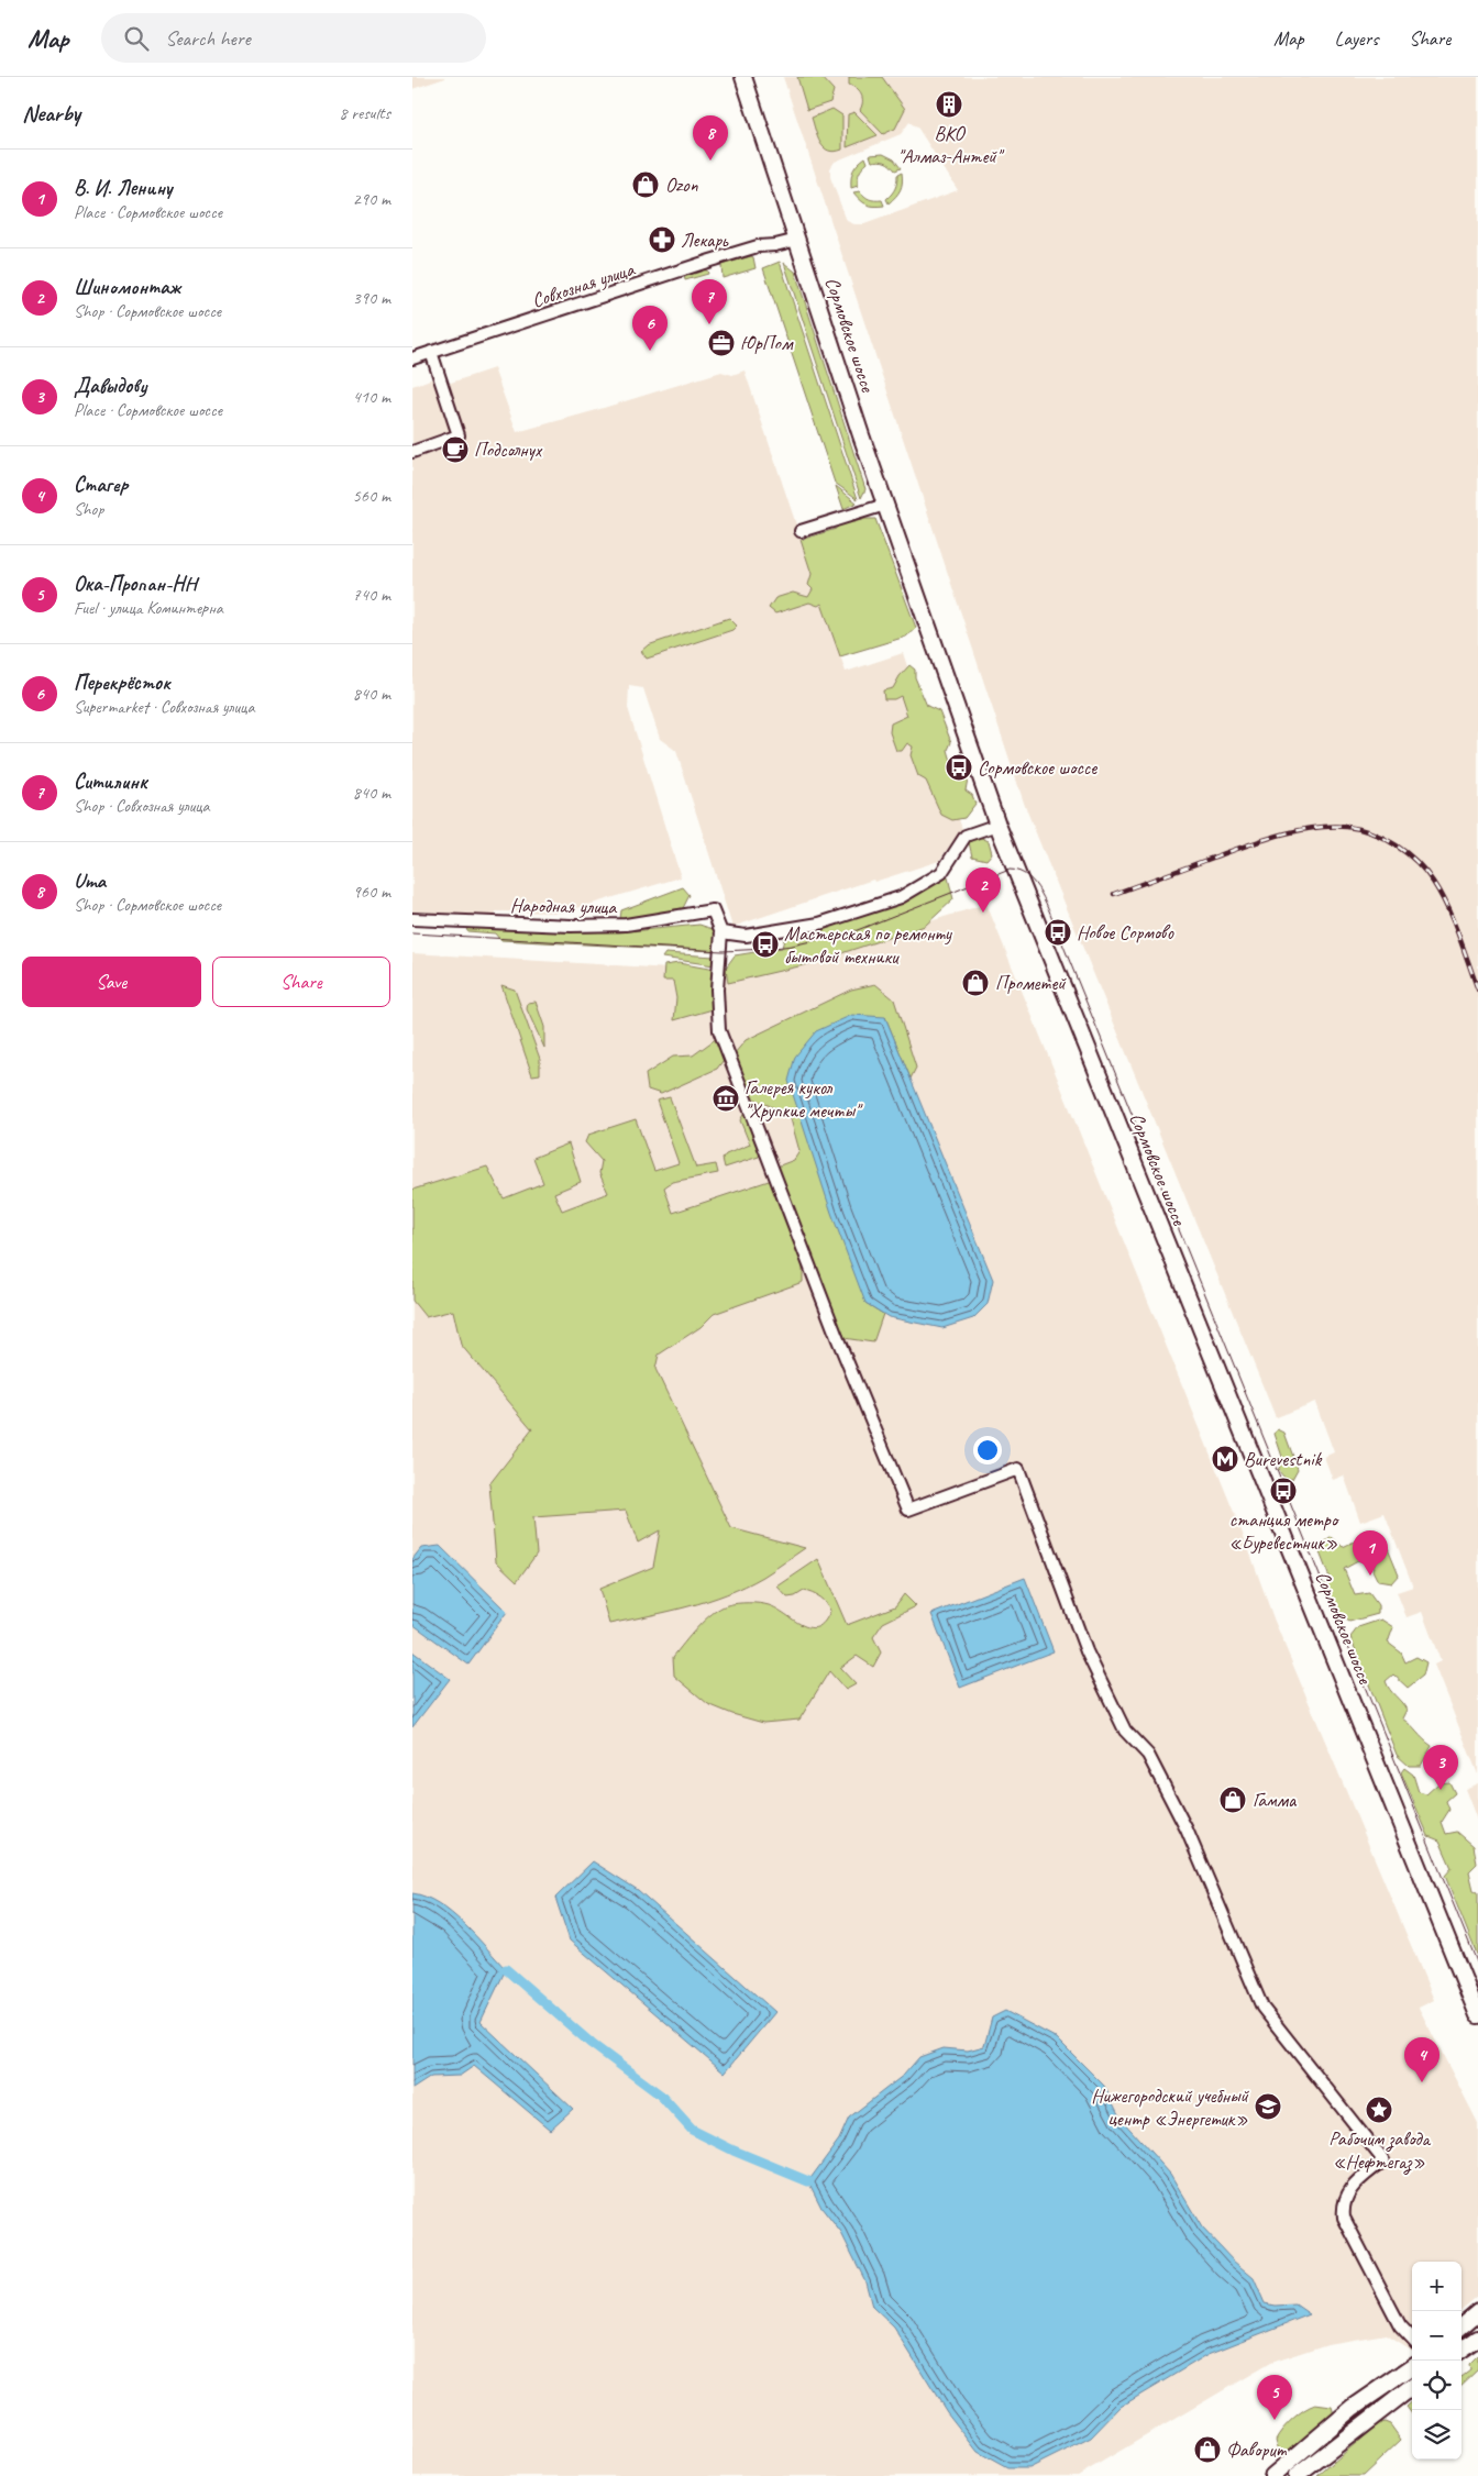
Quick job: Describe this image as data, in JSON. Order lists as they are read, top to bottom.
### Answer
{
  "streets": {
    "main road": ["Сормовское шоссе"],
    "street": ["Совхозная улица", "Народная улица"]
  },
  "crossings": [
    ["Совхозная улица", "Сормовское шоссе"]
  ],
  "places": {
    "building": ["ВКО \"Алмаз-Антей\""],
    "shop": [
      "Ozon",
      "Прометей",
      "Гамма",
      "Фаворит"
    ],
    "pharmacy": ["Лекарь"],
    "office": ["ЮрПом"],
    "cafe": ["Подсолнух"],
    "bus stop": [
      "Сормовское шоссе",
      "Новое Сормово",
      "Мастерская по ремонту бытовой техники",
      "станция метро «Буревестник»"
    ],
    "museum": ["Галерея кукол \"Хрупкие мечты\""],
    "metro station": ["Burevestnik"],
    "school or university": ["Нижегородский учебный центр «Энергетик»"],
    "place": ["Рабочим завода «Нефтегаз»"]
  },
  "page": {
    "header": "Map",
    "search": "Search here",
    "nav": ["Map", "Layers", "Share"],
    "heading": ["Nearby", "8 results"],
    "pins": [
      "8",
      "7",
      "6",
      "2",
      "1",
      "3",
      "4",
      "5"
    ],
    "list": [
      {
        "mark": "1",
        "name": "В. И. Ленину",
        "note": "Place · Сормовское шоссе",
        "value": "290 m"
      },
      {
        "mark": "2",
        "name": "Шиномонтаж",
        "note": "Shop · Сормовское шоссе",
        "value": "390 m"
      },
      {
        "mark": "3",
        "name": "Давыдову",
        "note": "Place · Сормовское шоссе",
        "value": "410 m"
      },
      {
        "mark": "4",
        "name": "Стагер",
        "note": "Shop",
        "value": "560 m"
      },
      {
        "mark": "5",
        "name": "Ока-Пропан-НН",
        "note": "Fuel · улица Коминтерна",
        "value": "740 m"
      },
      {
        "mark": "6",
        "name": "Перекрёсток",
        "note": "Supermarket · Совхозная улица",
        "value": "840 m"
      },
      {
        "mark": "7",
        "name": "Ситилинк",
        "note": "Shop · Совхозная улица",
        "value": "840 m"
      },
      {
        "mark": "8",
        "name": "Uma",
        "note": "Shop · Сормовское шоссе",
        "value": "960 m"
      }
    ],
    "buttons": ["Save", "Share"],
    "map_buttons": ["+", "−"]
  }
}
